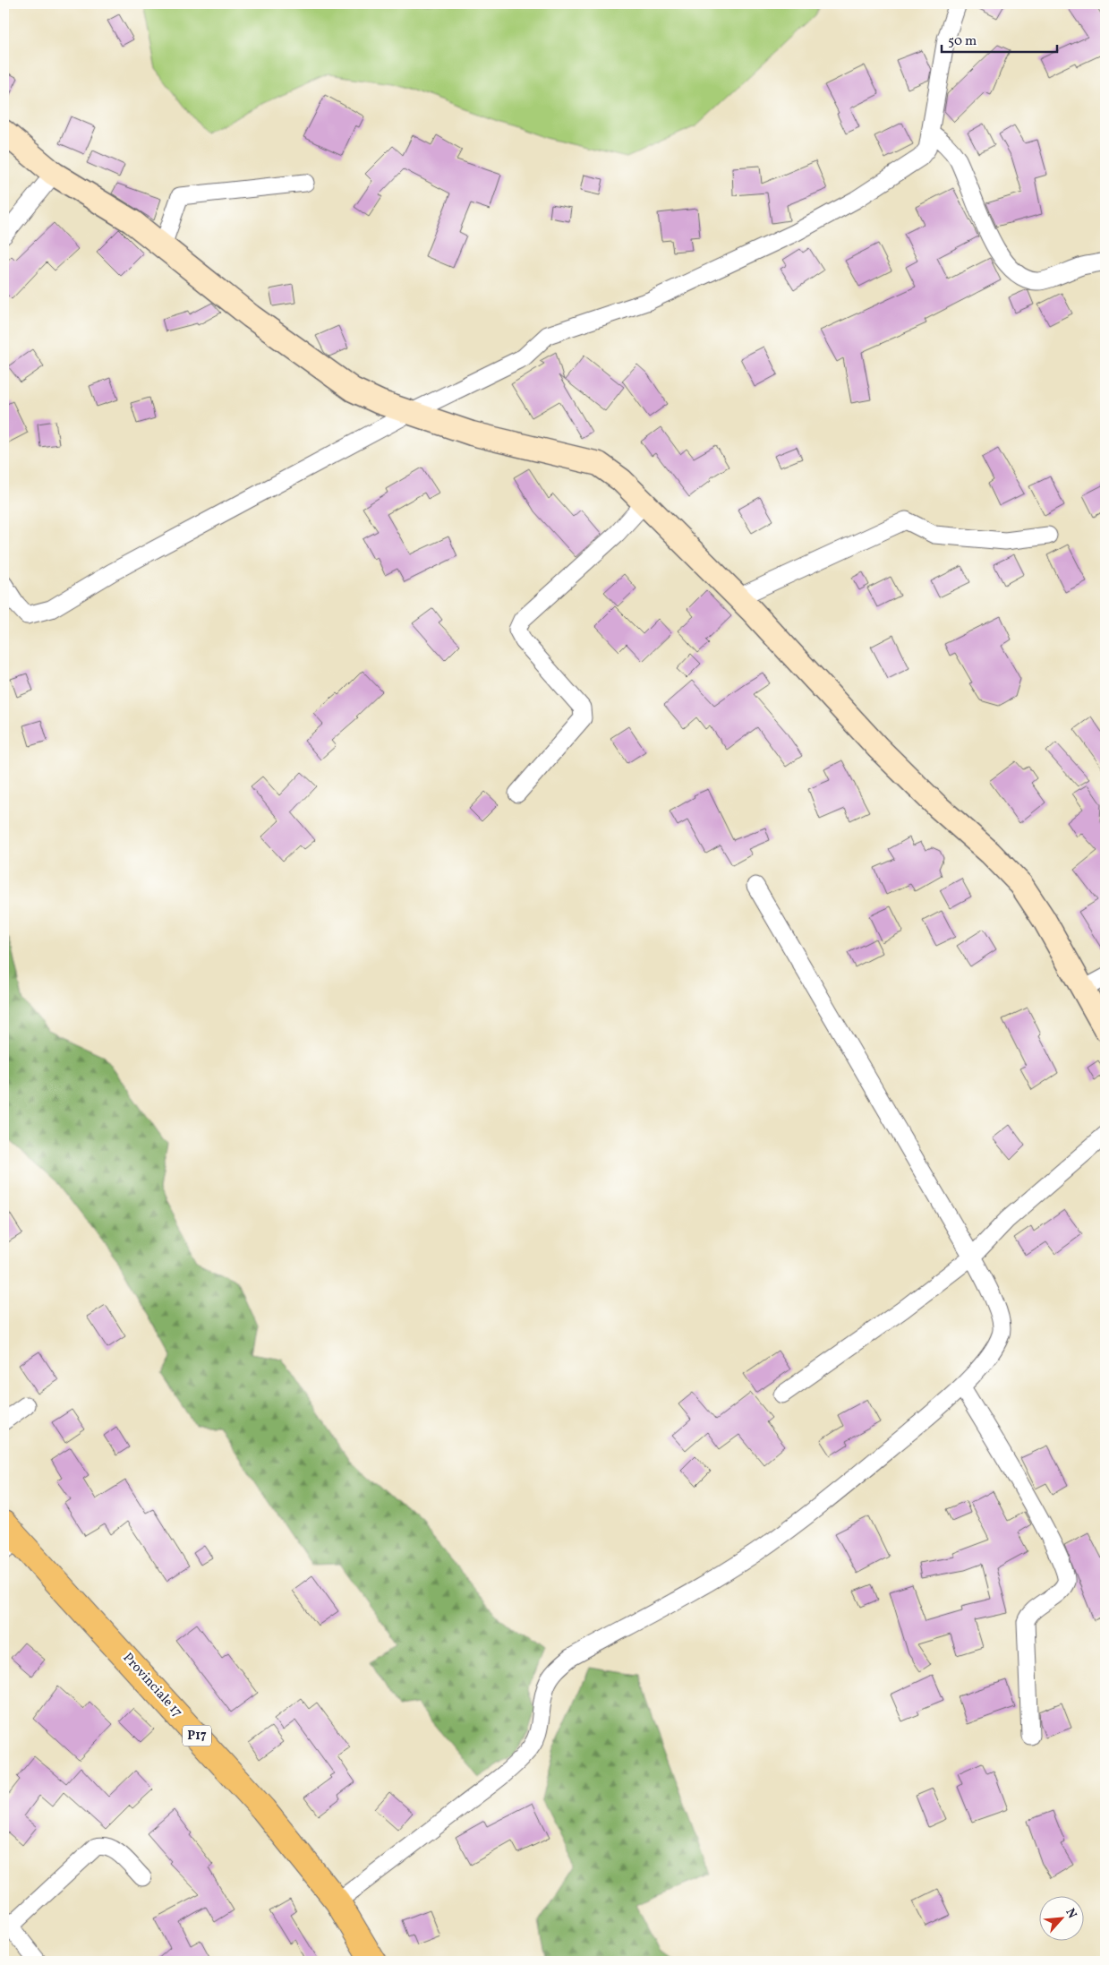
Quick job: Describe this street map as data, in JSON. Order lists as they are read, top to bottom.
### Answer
{
  "streets": {
    "main road": ["Provinciale 17", "P17"]
  },
  "scale_bar": "50 m",
  "north": "top right"
}
